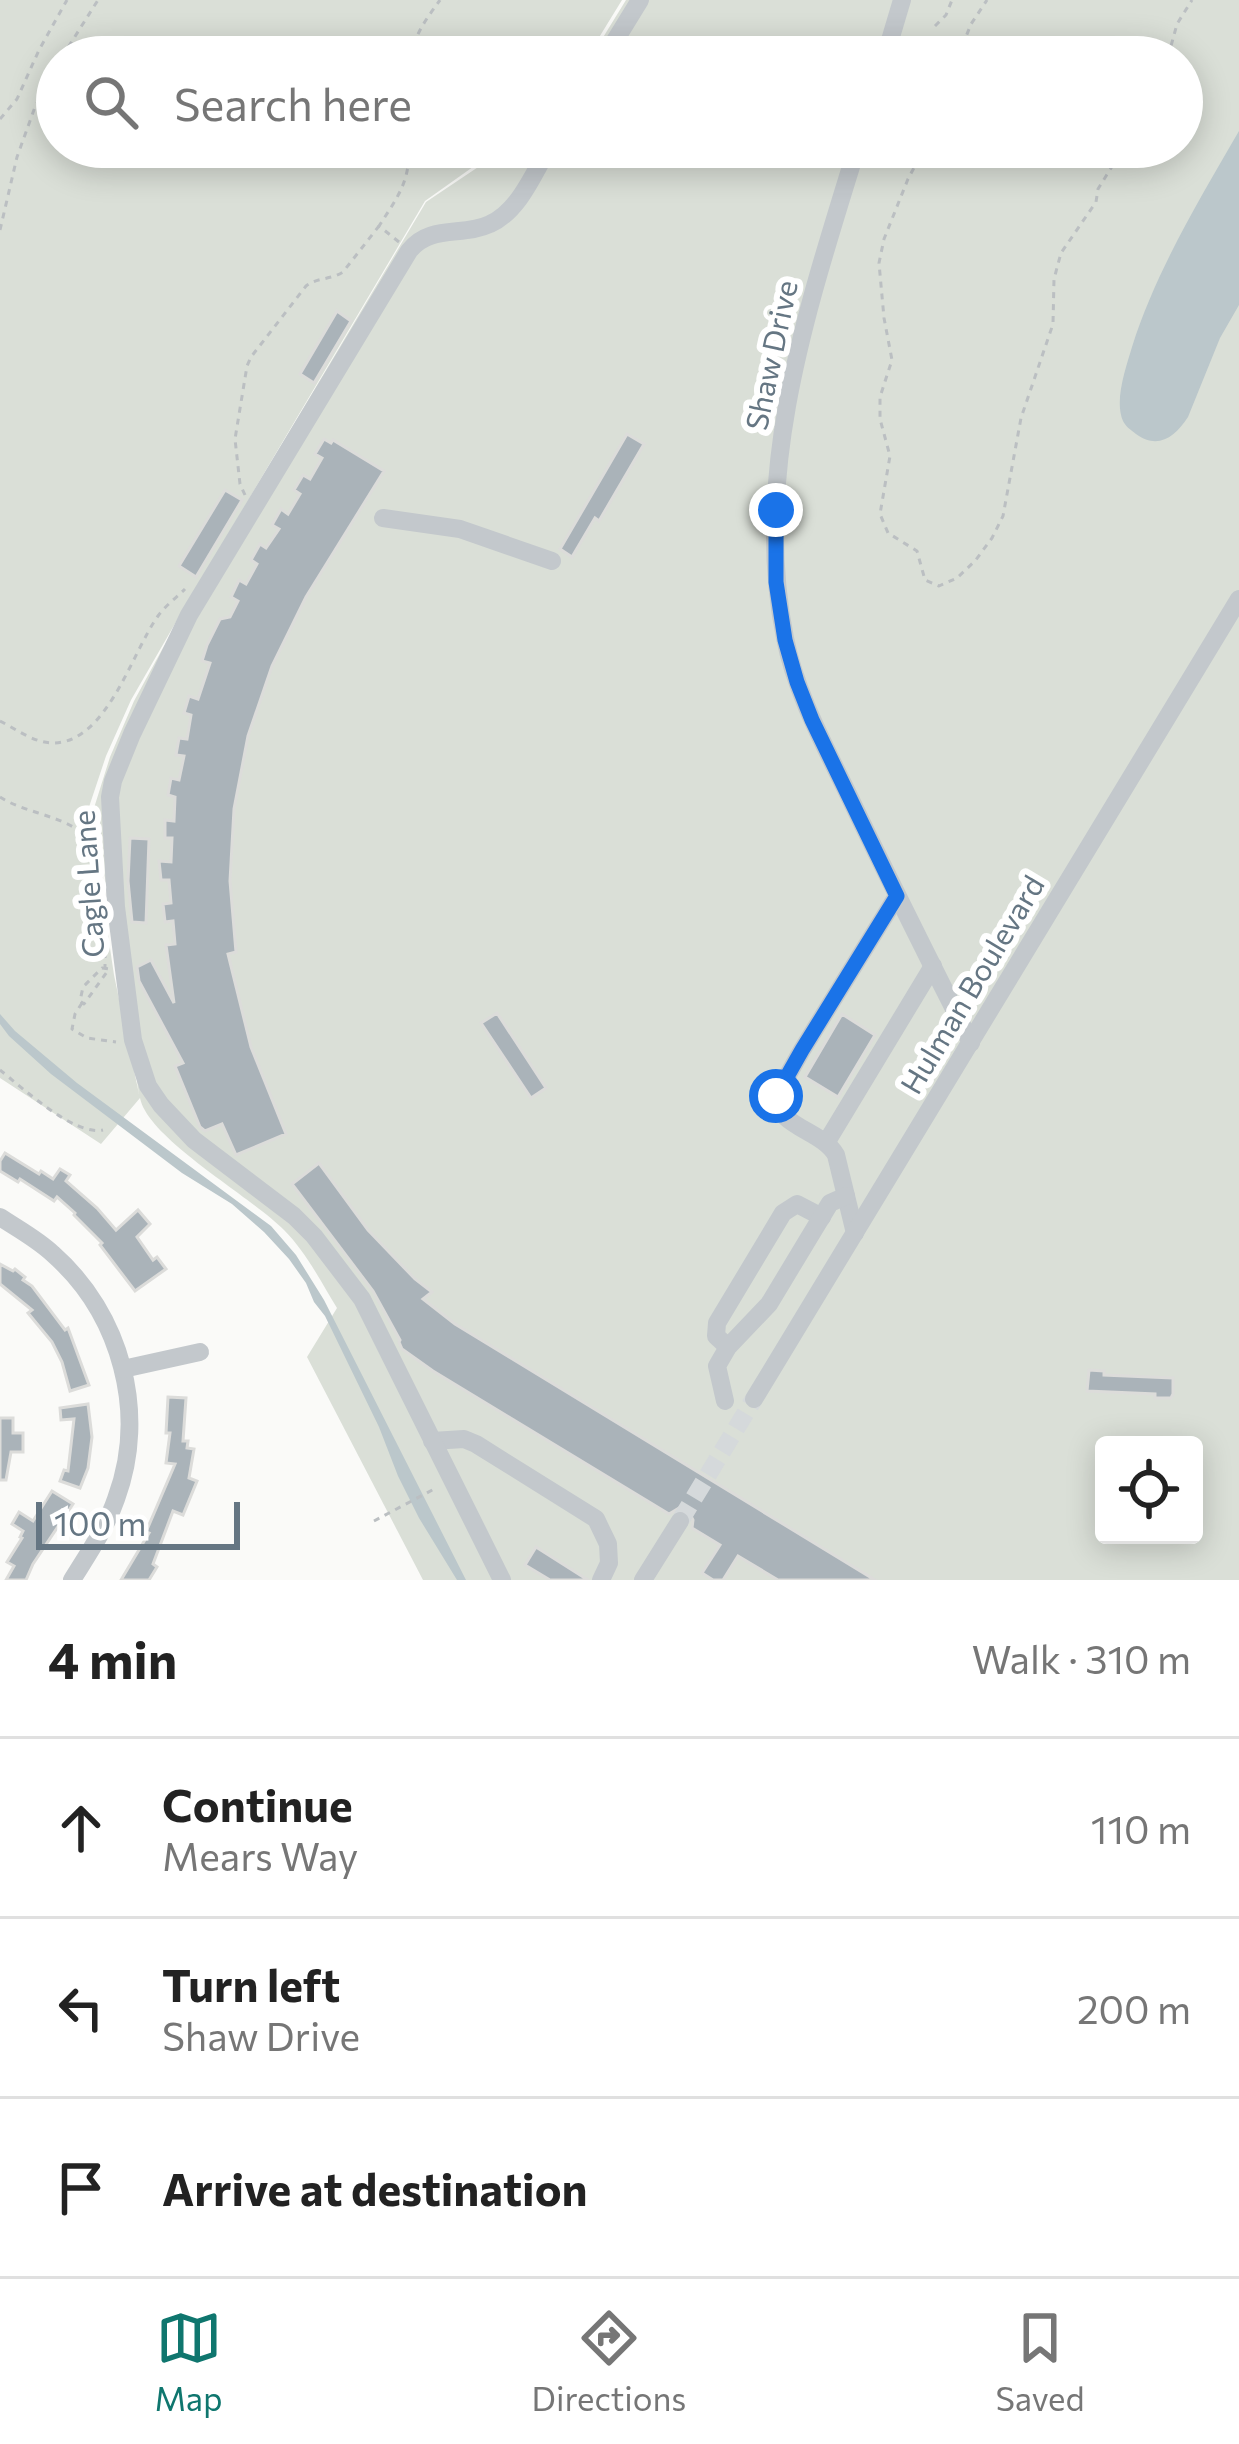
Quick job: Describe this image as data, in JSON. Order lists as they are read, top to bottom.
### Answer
{
  "streets": {
    "street": ["Shaw Drive", "Cagle Lane", "Hulman Boulevard"]
  },
  "crossings": [
    ["Shaw Drive", "Hulman Boulevard"]
  ],
  "scale_bar": "100 m",
  "page": {
    "search": "Search here",
    "scale": "100 m",
    "heading": ["4 min", "Walk · 310 m"],
    "list": [
      ["Continue", "Mears Way", "110 m"],
      ["Turn left", "Shaw Drive", "200 m"],
      "Arrive at destination"
    ],
    "nav": ["Map", "Directions", "Saved"]
  }
}
